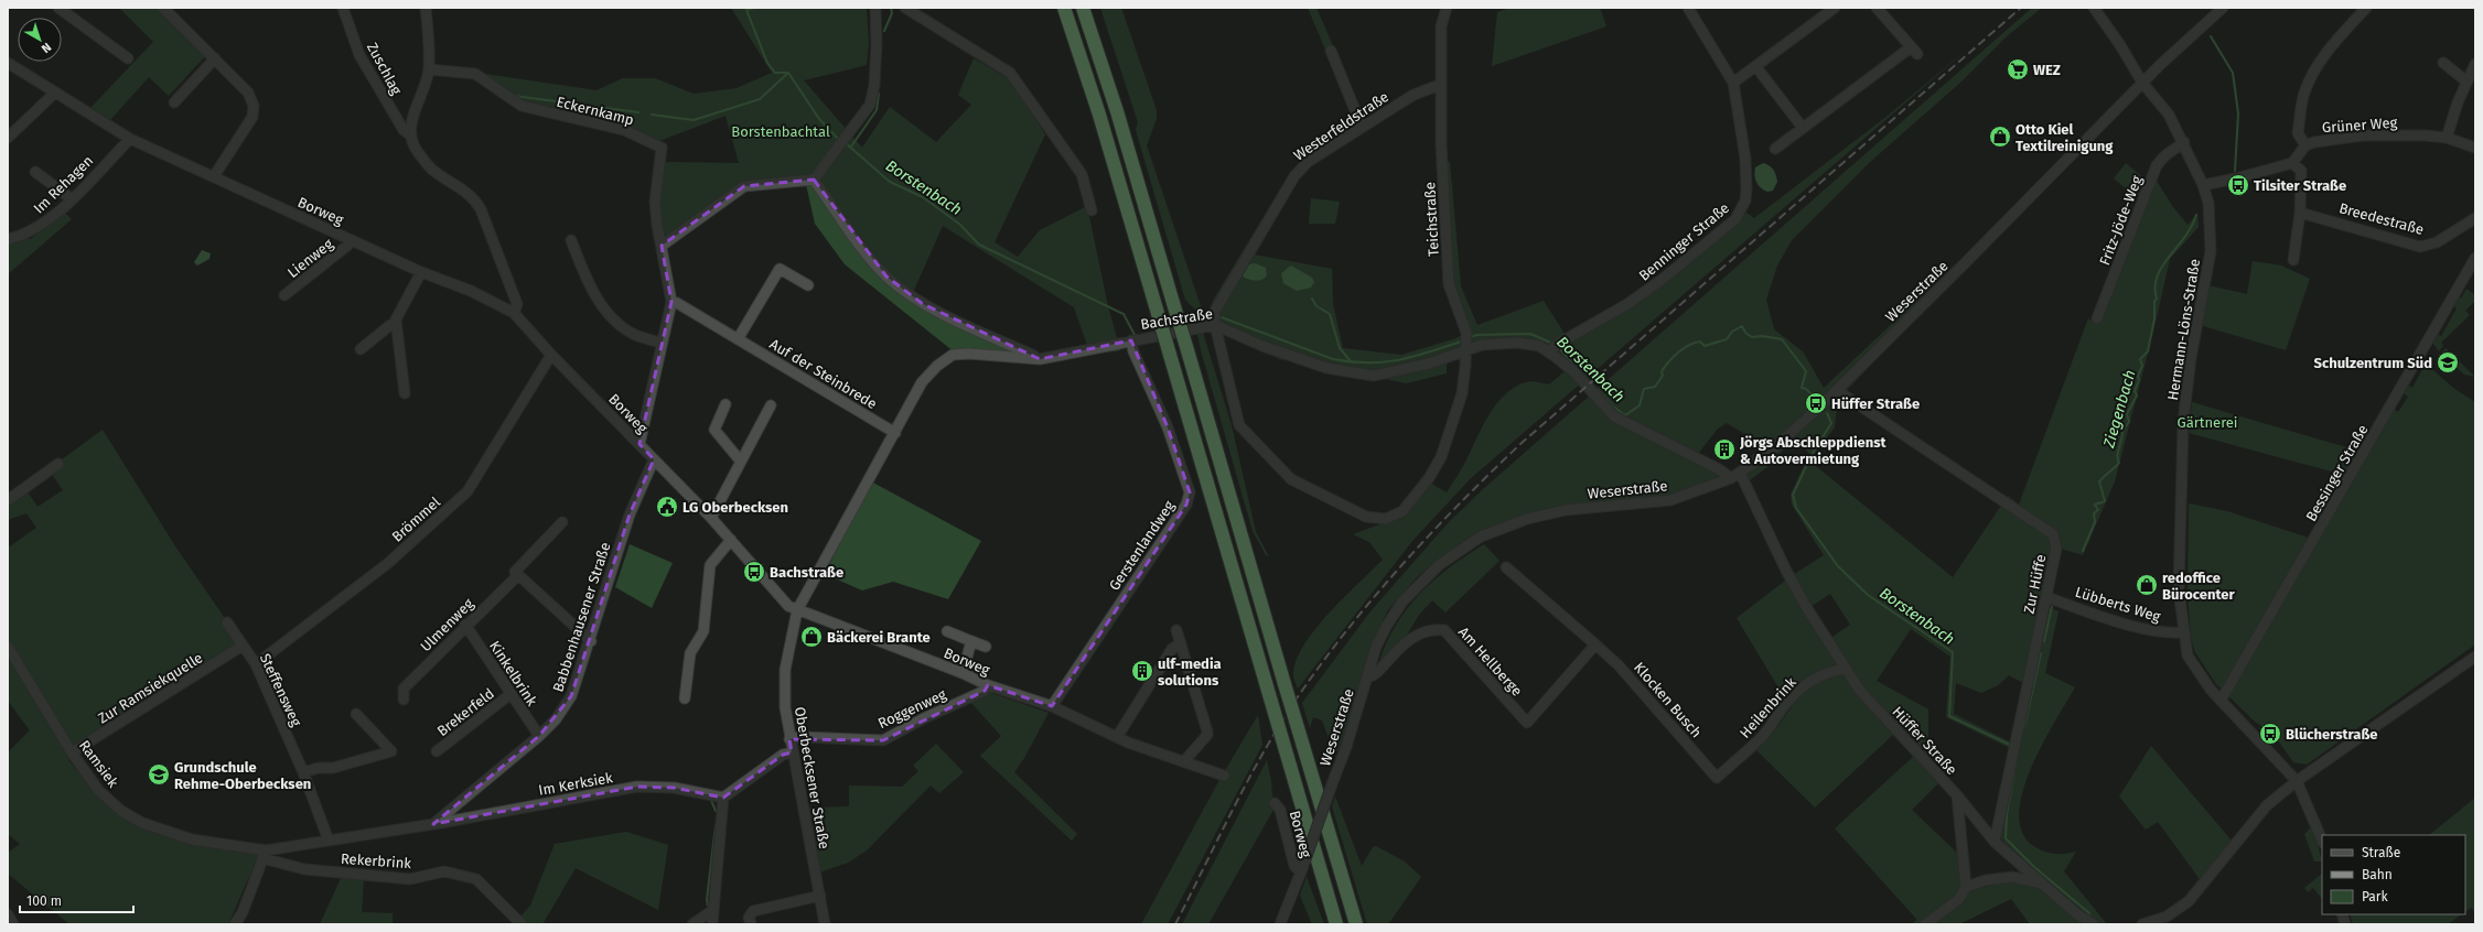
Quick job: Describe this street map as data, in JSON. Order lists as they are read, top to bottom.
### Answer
{
  "streets": {
    "street": [
      "Zuschlag",
      "Eckernkamp",
      "Grüner Weg",
      "Westerfeldstraße",
      "Im Rehagen",
      "Borweg",
      "Breedestraße",
      "Teichstraße",
      "Fritz-Jöde-Weg",
      "Benninger Straße",
      "Lienweg",
      "Weserstraße",
      "Bachstraße",
      "Hermann-Löns-Straße",
      "Auf der Steinbrede",
      "Bessinger Straße",
      "Brömmel",
      "Gerstenlandweg",
      "Zur Hüffe",
      "Lübberts Weg",
      "Babbenhausener Straße",
      "Ulmenweg",
      "Am Hellberge",
      "Kinkelbrink",
      "Zur Ramsiekquelle",
      "Steffensweg",
      "Klocken Busch",
      "Heilenbrink",
      "Roggenweg",
      "Brekerfeld",
      "Hüffer Straße",
      "Ramsiek",
      "Oberbecksener Straße",
      "Im Kerksiek",
      "Rekerbrink"
    ]
  },
  "crossings": [
    ["Zuschlag", "Borweg"],
    ["Eckernkamp", "Auf der Steinbrede"],
    ["Westerfeldstraße", "Teichstraße"],
    ["Westerfeldstraße", "Bachstraße"],
    ["Im Rehagen", "Borweg"],
    ["Borweg", "Lienweg"],
    ["Borweg", "Weserstraße"],
    ["Borweg", "Bachstraße"],
    ["Borweg", "Brömmel"],
    ["Borweg", "Gerstenlandweg"],
    ["Borweg", "Babbenhausener Straße"],
    ["Borweg", "Roggenweg"],
    ["Borweg", "Oberbecksener Straße"],
    ["Teichstraße", "Bachstraße"],
    ["Fritz-Jöde-Weg", "Hermann-Löns-Straße"],
    ["Benninger Straße", "Bachstraße"],
    ["Weserstraße", "Bachstraße"],
    ["Weserstraße", "Hermann-Löns-Straße"],
    ["Weserstraße", "Zur Hüffe"],
    ["Weserstraße", "Am Hellberge"],
    ["Weserstraße", "Hüffer Straße"],
    ["Bachstraße", "Auf der Steinbrede"],
    ["Bachstraße", "Gerstenlandweg"],
    ["Bachstraße", "Oberbecksener Straße"],
    ["Hermann-Löns-Straße", "Bessinger Straße"],
    ["Hermann-Löns-Straße", "Lübberts Weg"],
    ["Brömmel", "Steffensweg"],
    ["Zur Hüffe", "Lübberts Weg"],
    ["Zur Hüffe", "Hüffer Straße"],
    ["Babbenhausener Straße", "Kinkelbrink"],
    ["Babbenhausener Straße", "Im Kerksiek"],
    ["Ulmenweg", "Kinkelbrink"],
    ["Am Hellberge", "Klocken Busch"],
    ["Kinkelbrink", "Brekerfeld"],
    ["Zur Ramsiekquelle", "Steffensweg"],
    ["Zur Ramsiekquelle", "Ramsiek"],
    ["Klocken Busch", "Heilenbrink"],
    ["Heilenbrink", "Hüffer Straße"],
    ["Roggenweg", "Oberbecksener Straße"],
    ["Ramsiek", "Rekerbrink"]
  ],
  "water": ["Borstenbach", "Ziegenbach"],
  "parks": ["Borstenbachtal", "Gärtnerei"],
  "places": {
    "supermarket": ["WEZ"],
    "shop": ["Otto Kiel Textilreinigung", "redoffice Bürocenter", "Bäckerei Brante"],
    "bus stop": [
      "Tilsiter Straße",
      "Hüffer Straße",
      "Bachstraße",
      "Blücherstraße"
    ],
    "school or university": ["Schulzentrum Süd", "Grundschule Rehme-Oberbecksen"],
    "building": ["Jörgs Abschleppdienst & Autovermietung", "ulf-media solutions"],
    "public building": ["LG Oberbecksen"]
  },
  "legend": ["Straße", "Bahn", "Park"],
  "scale_bar": "100 m",
  "north": "bottom right"
}
